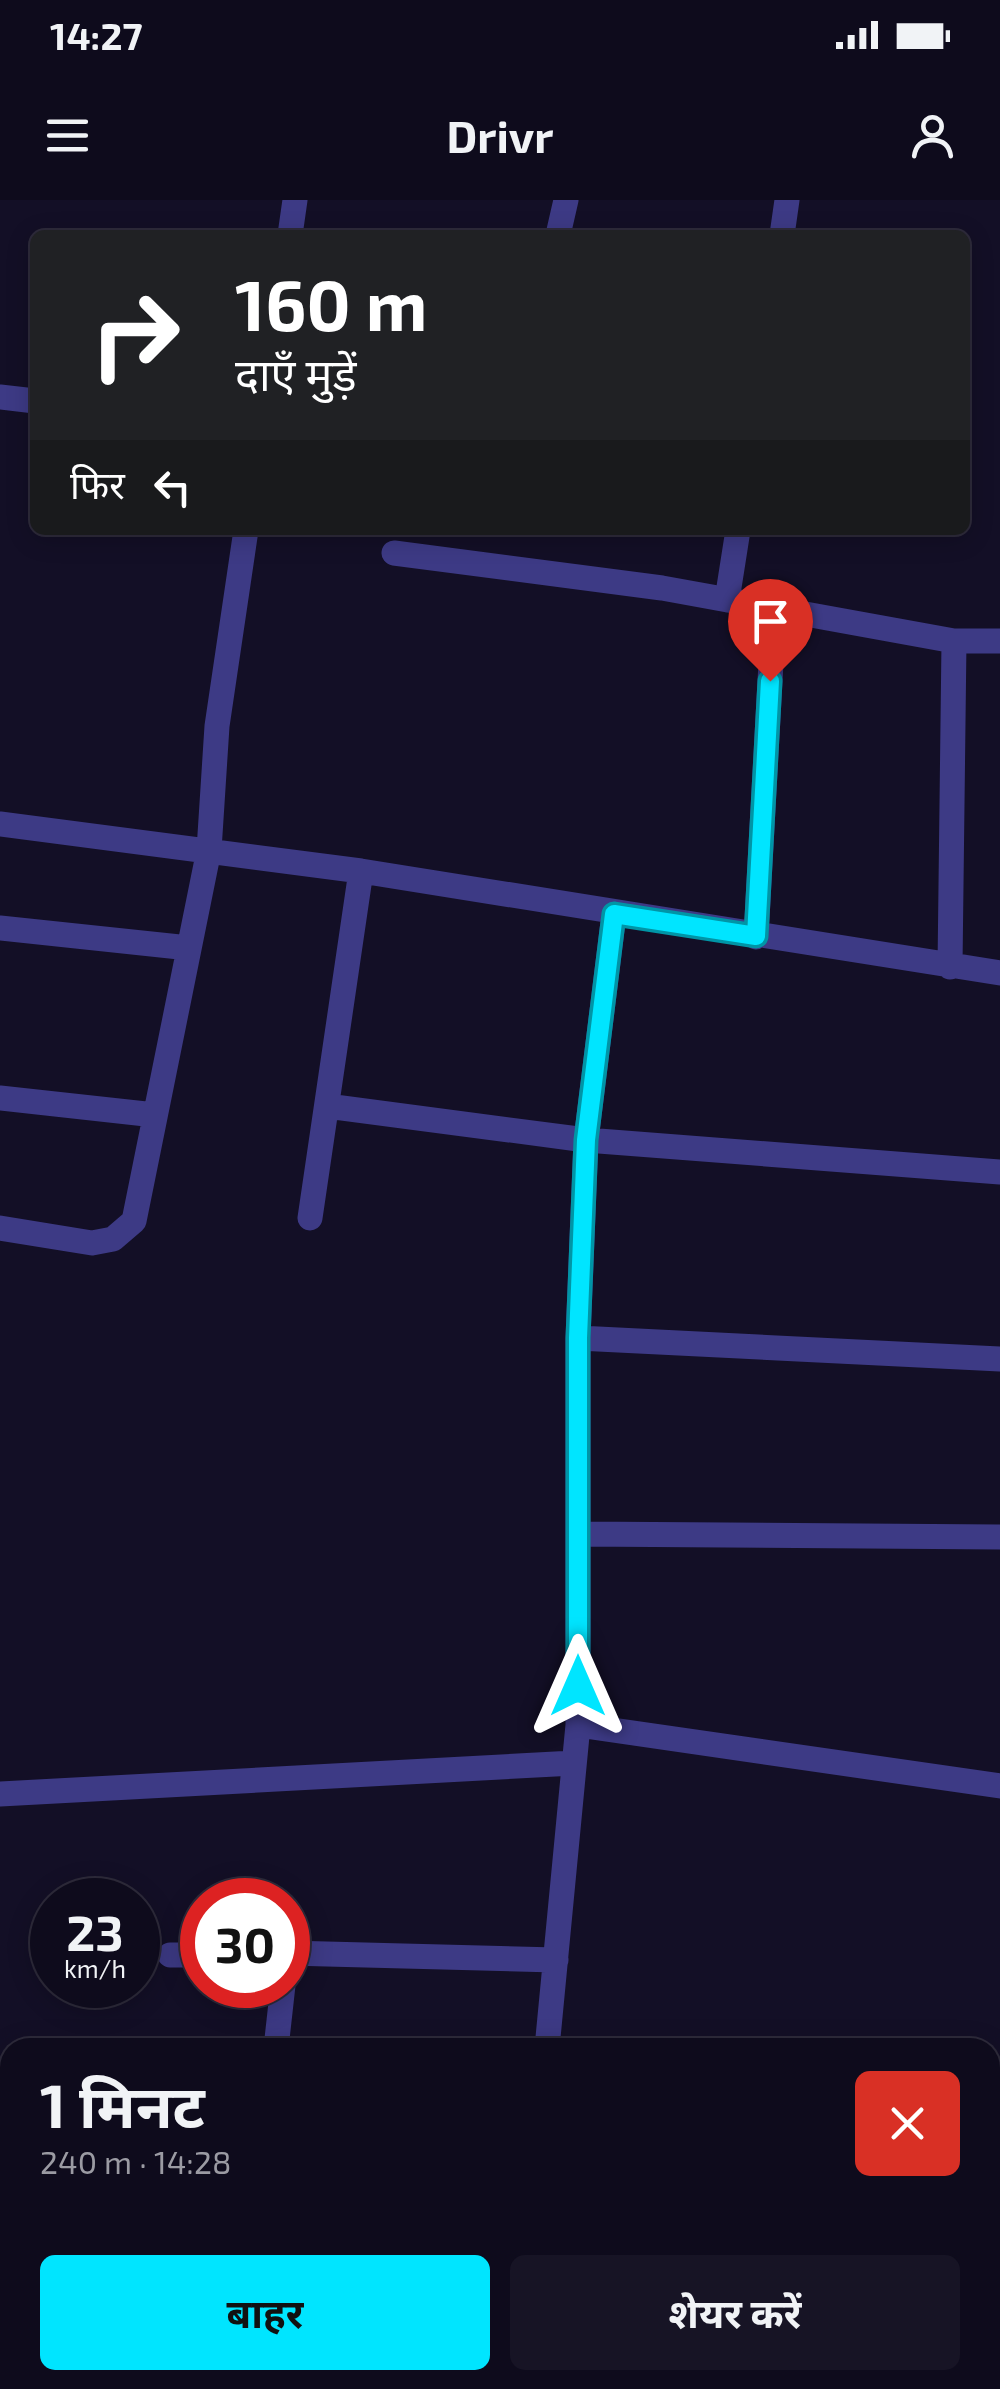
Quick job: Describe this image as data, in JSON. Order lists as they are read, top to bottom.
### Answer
{
  "page": {
    "status": "14:27",
    "header": "Drivr",
    "turn": ["160 m", "दाएँ मुड़ें"],
    "then": "फिर",
    "speed": "23 km/h",
    "limit": "30",
    "heading": ["1 मिनट", "240 m · 14:28"],
    "buttons": ["बाहर", "शेयर करें"]
  }
}
